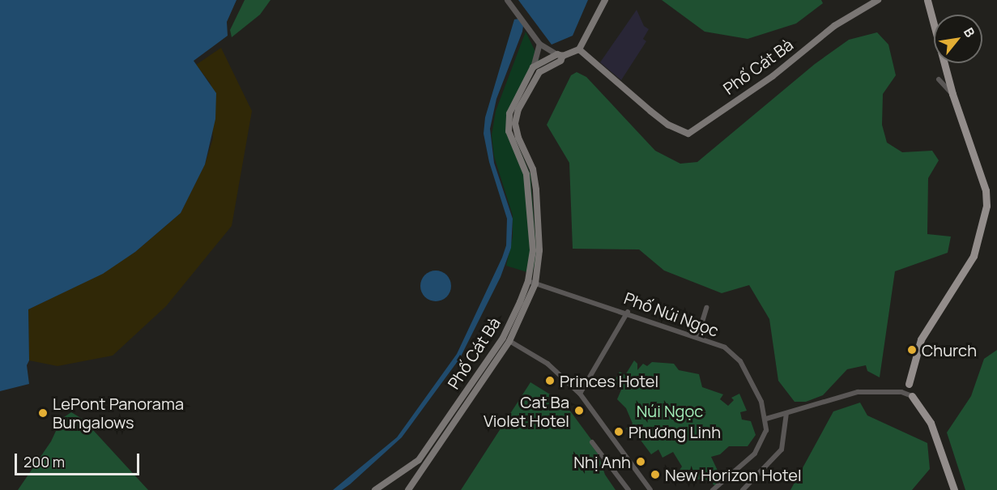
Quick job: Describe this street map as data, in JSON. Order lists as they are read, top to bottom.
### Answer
{
  "streets": {
    "main road": ["Phố Cát Bà"],
    "street": ["Phố Núi Ngọc"]
  },
  "crossings": [
    ["Phố Cát Bà", "Phố Núi Ngọc"]
  ],
  "parks": ["Núi Ngọc"],
  "places": [
    "Church",
    "Princes Hotel",
    "Cat Ba Violet Hotel",
    "LePont Panorama Bungalows",
    "Phương Linh",
    "Nhị Anh",
    "New Horizon Hotel"
  ],
  "scale_bar": "200 m",
  "north": "top right"
}
